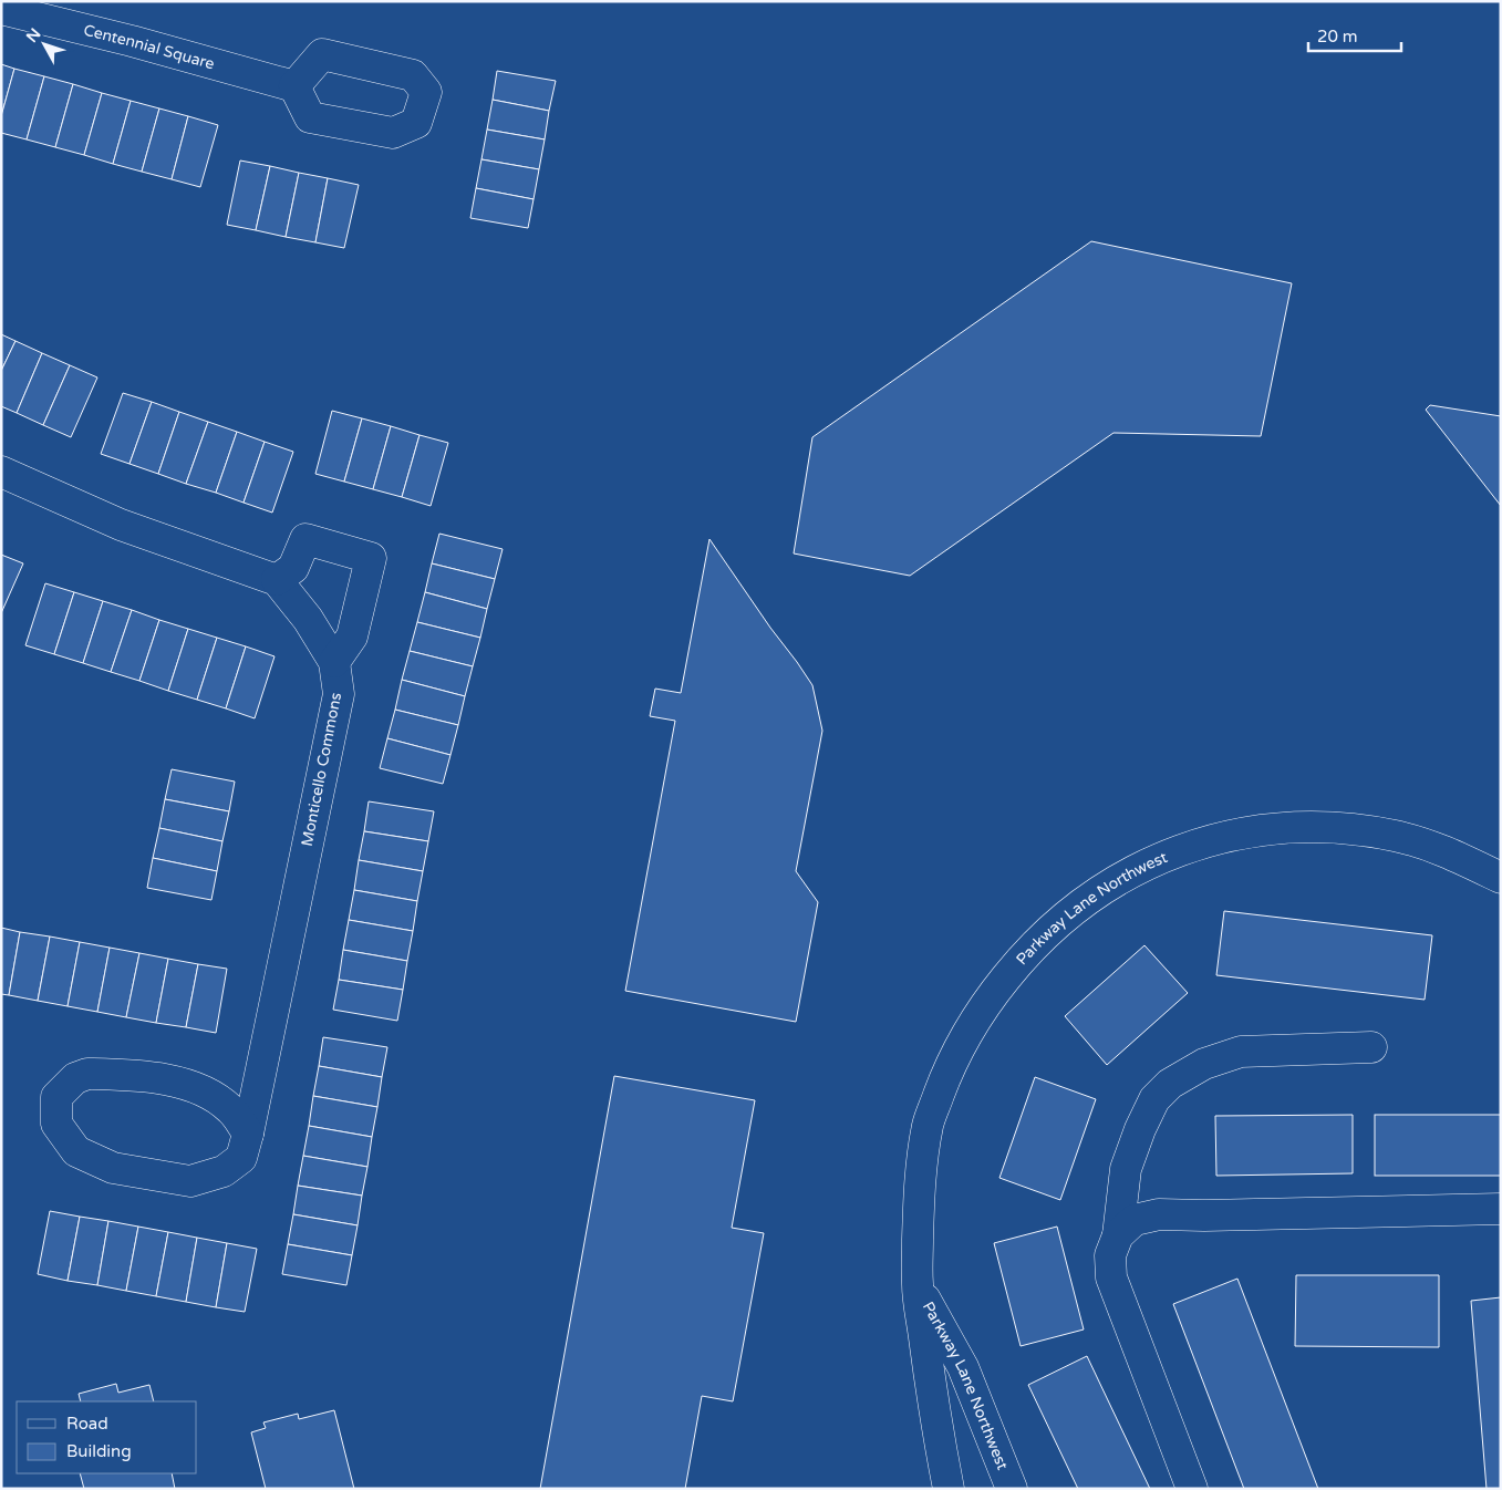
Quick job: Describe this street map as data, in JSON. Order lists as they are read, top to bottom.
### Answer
{
  "streets": {
    "street": ["Centennial Square", "Monticello Commons", "Parkway Lane Northwest"]
  },
  "legend": ["Road", "Building"],
  "scale_bar": "20 m",
  "north": "top left"
}
